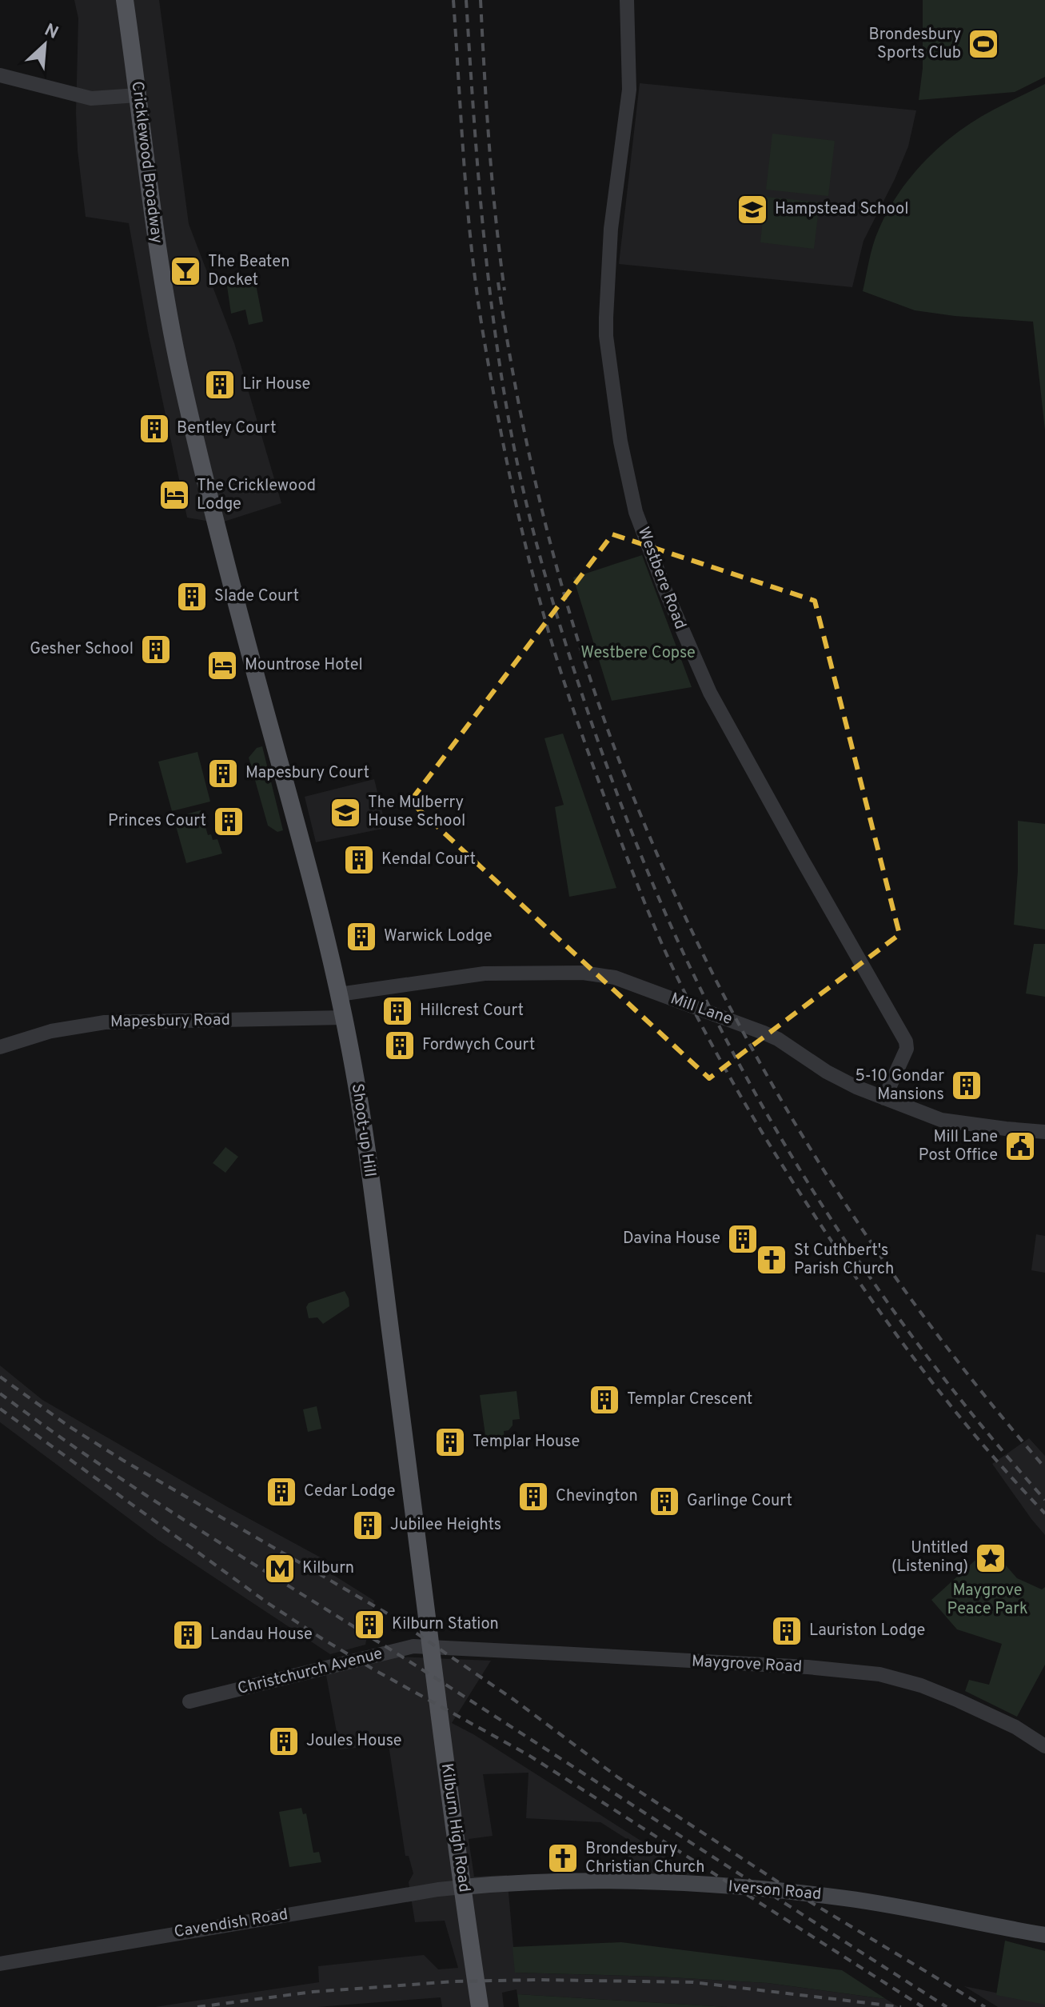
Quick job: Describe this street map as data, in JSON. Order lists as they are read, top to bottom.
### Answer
{
  "streets": {
    "main road": [
      "Cricklewood Broadway",
      "Shoot-up Hill",
      "Kilburn High Road",
      "Iverson Road"
    ],
    "street": [
      "Westbere Road",
      "Mill Lane",
      "Mapesbury Road",
      "Maygrove Road",
      "Christchurch Avenue",
      "Cavendish Road"
    ]
  },
  "crossings": [
    ["Cricklewood Broadway", "Shoot-up Hill"],
    ["Westbere Road", "Mill Lane"],
    ["Mill Lane", "Shoot-up Hill"],
    ["Mapesbury Road", "Shoot-up Hill"],
    ["Shoot-up Hill", "Maygrove Road"],
    ["Shoot-up Hill", "Christchurch Avenue"],
    ["Shoot-up Hill", "Kilburn High Road"],
    ["Maygrove Road", "Christchurch Avenue"],
    ["Maygrove Road", "Kilburn High Road"],
    ["Christchurch Avenue", "Kilburn High Road"],
    ["Kilburn High Road", "Iverson Road"],
    ["Kilburn High Road", "Cavendish Road"],
    ["Iverson Road", "Cavendish Road"]
  ],
  "parks": ["Westbere Copse", "Maygrove Peace Park"],
  "places": {
    "sports": ["Brondesbury Sports Club"],
    "school or university": ["Hampstead School", "The Mulberry House School"],
    "bar": ["The Beaten Docket"],
    "building": [
      "Lir House",
      "Bentley Court",
      "Slade Court",
      "Gesher School",
      "Mapesbury Court",
      "Princes Court",
      "Kendal Court",
      "Warwick Lodge",
      "Hillcrest Court",
      "Fordwych Court",
      "5-10 Gondar Mansions",
      "Davina House",
      "Templar Crescent",
      "Templar House",
      "Cedar Lodge",
      "Chevington",
      "Garlinge Court",
      "Jubilee Heights",
      "Kilburn Station",
      "Lauriston Lodge",
      "Landau House",
      "Joules House"
    ],
    "hotel": ["The Cricklewood Lodge", "Mountrose Hotel"],
    "public building": ["Mill Lane Post Office"],
    "church": ["St Cuthbert's Parish Church", "Brondesbury Christian Church"],
    "place": ["Untitled (Listening)"],
    "metro station": ["Kilburn"]
  },
  "north": "top right"
}
